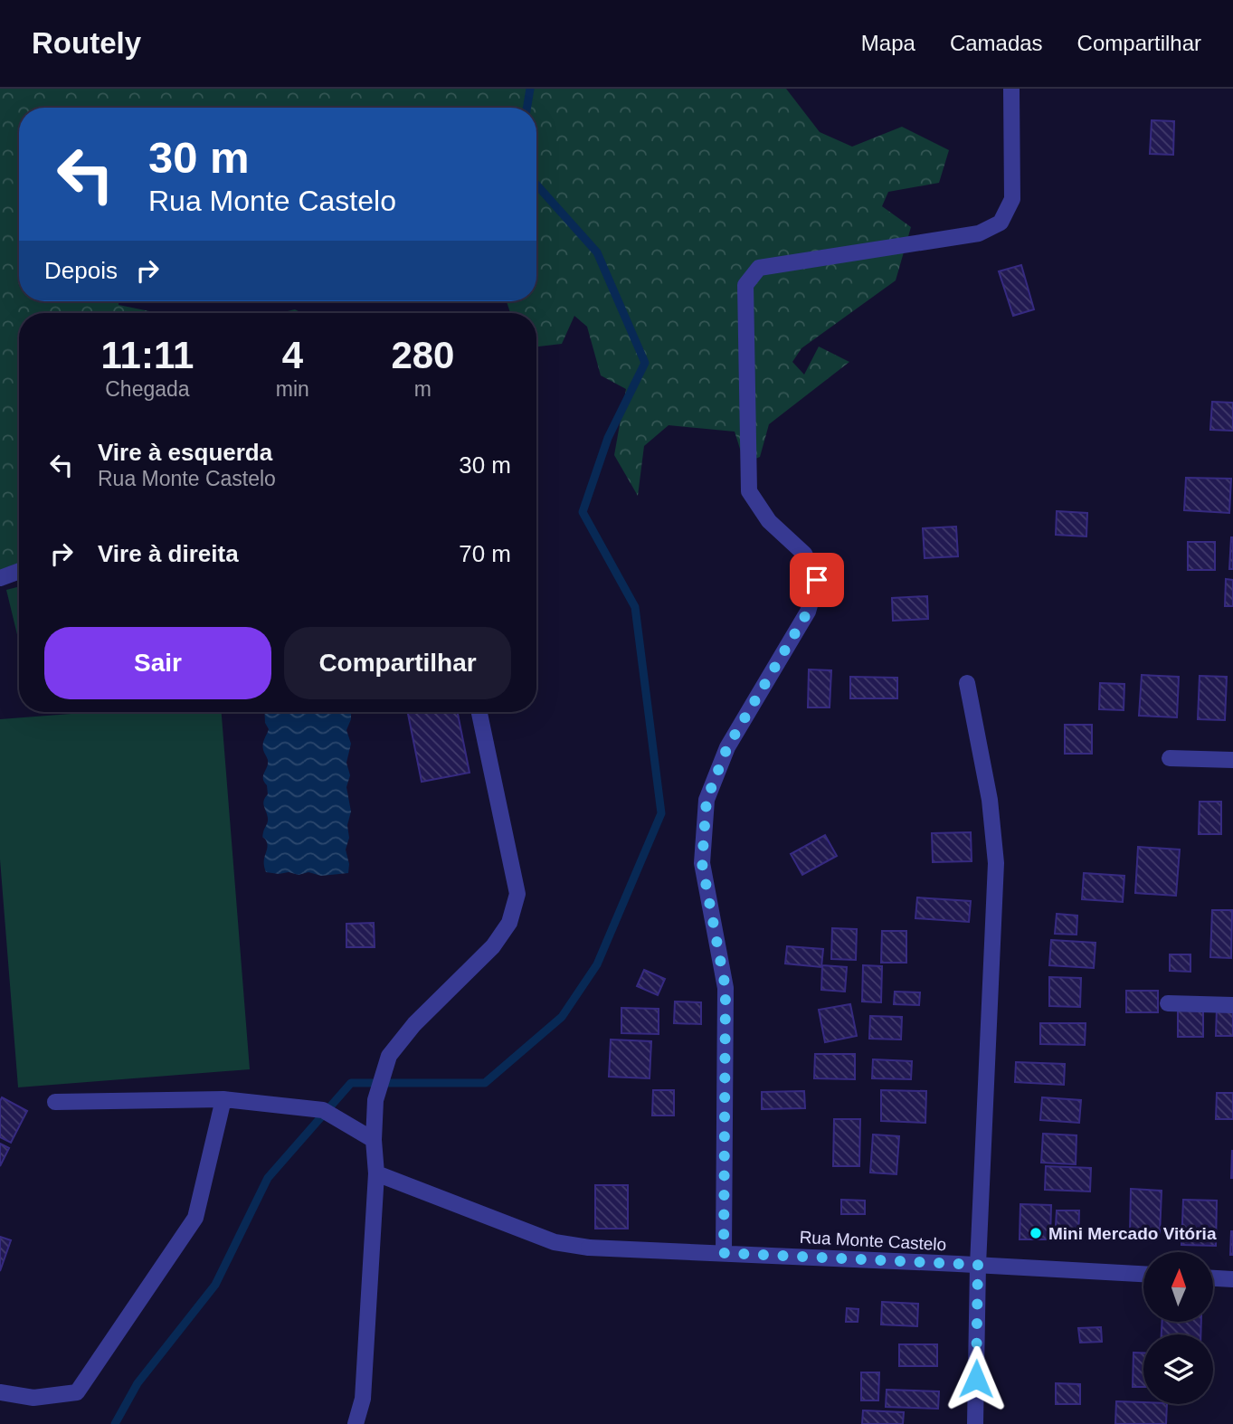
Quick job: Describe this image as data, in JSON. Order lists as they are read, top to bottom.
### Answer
{
  "streets": {
    "street": ["Rua Monte Castelo"]
  },
  "places": ["Mini Mercado Vitória"],
  "north": "top",
  "page": {
    "header": "Routely",
    "nav": ["Mapa", "Camadas", "Compartilhar"],
    "turn": ["30 m", "Rua Monte Castelo"],
    "then": "Depois",
    "eta": [
      "11:11",
      "Chegada",
      "4",
      "min",
      "280",
      "m"
    ],
    "list": [
      {
        "name": "Vire à esquerda",
        "note": "Rua Monte Castelo",
        "value": "30 m"
      },
      {
        "name": "Vire à direita",
        "value": "70 m"
      }
    ],
    "buttons": ["Sair", "Compartilhar"]
  }
}
